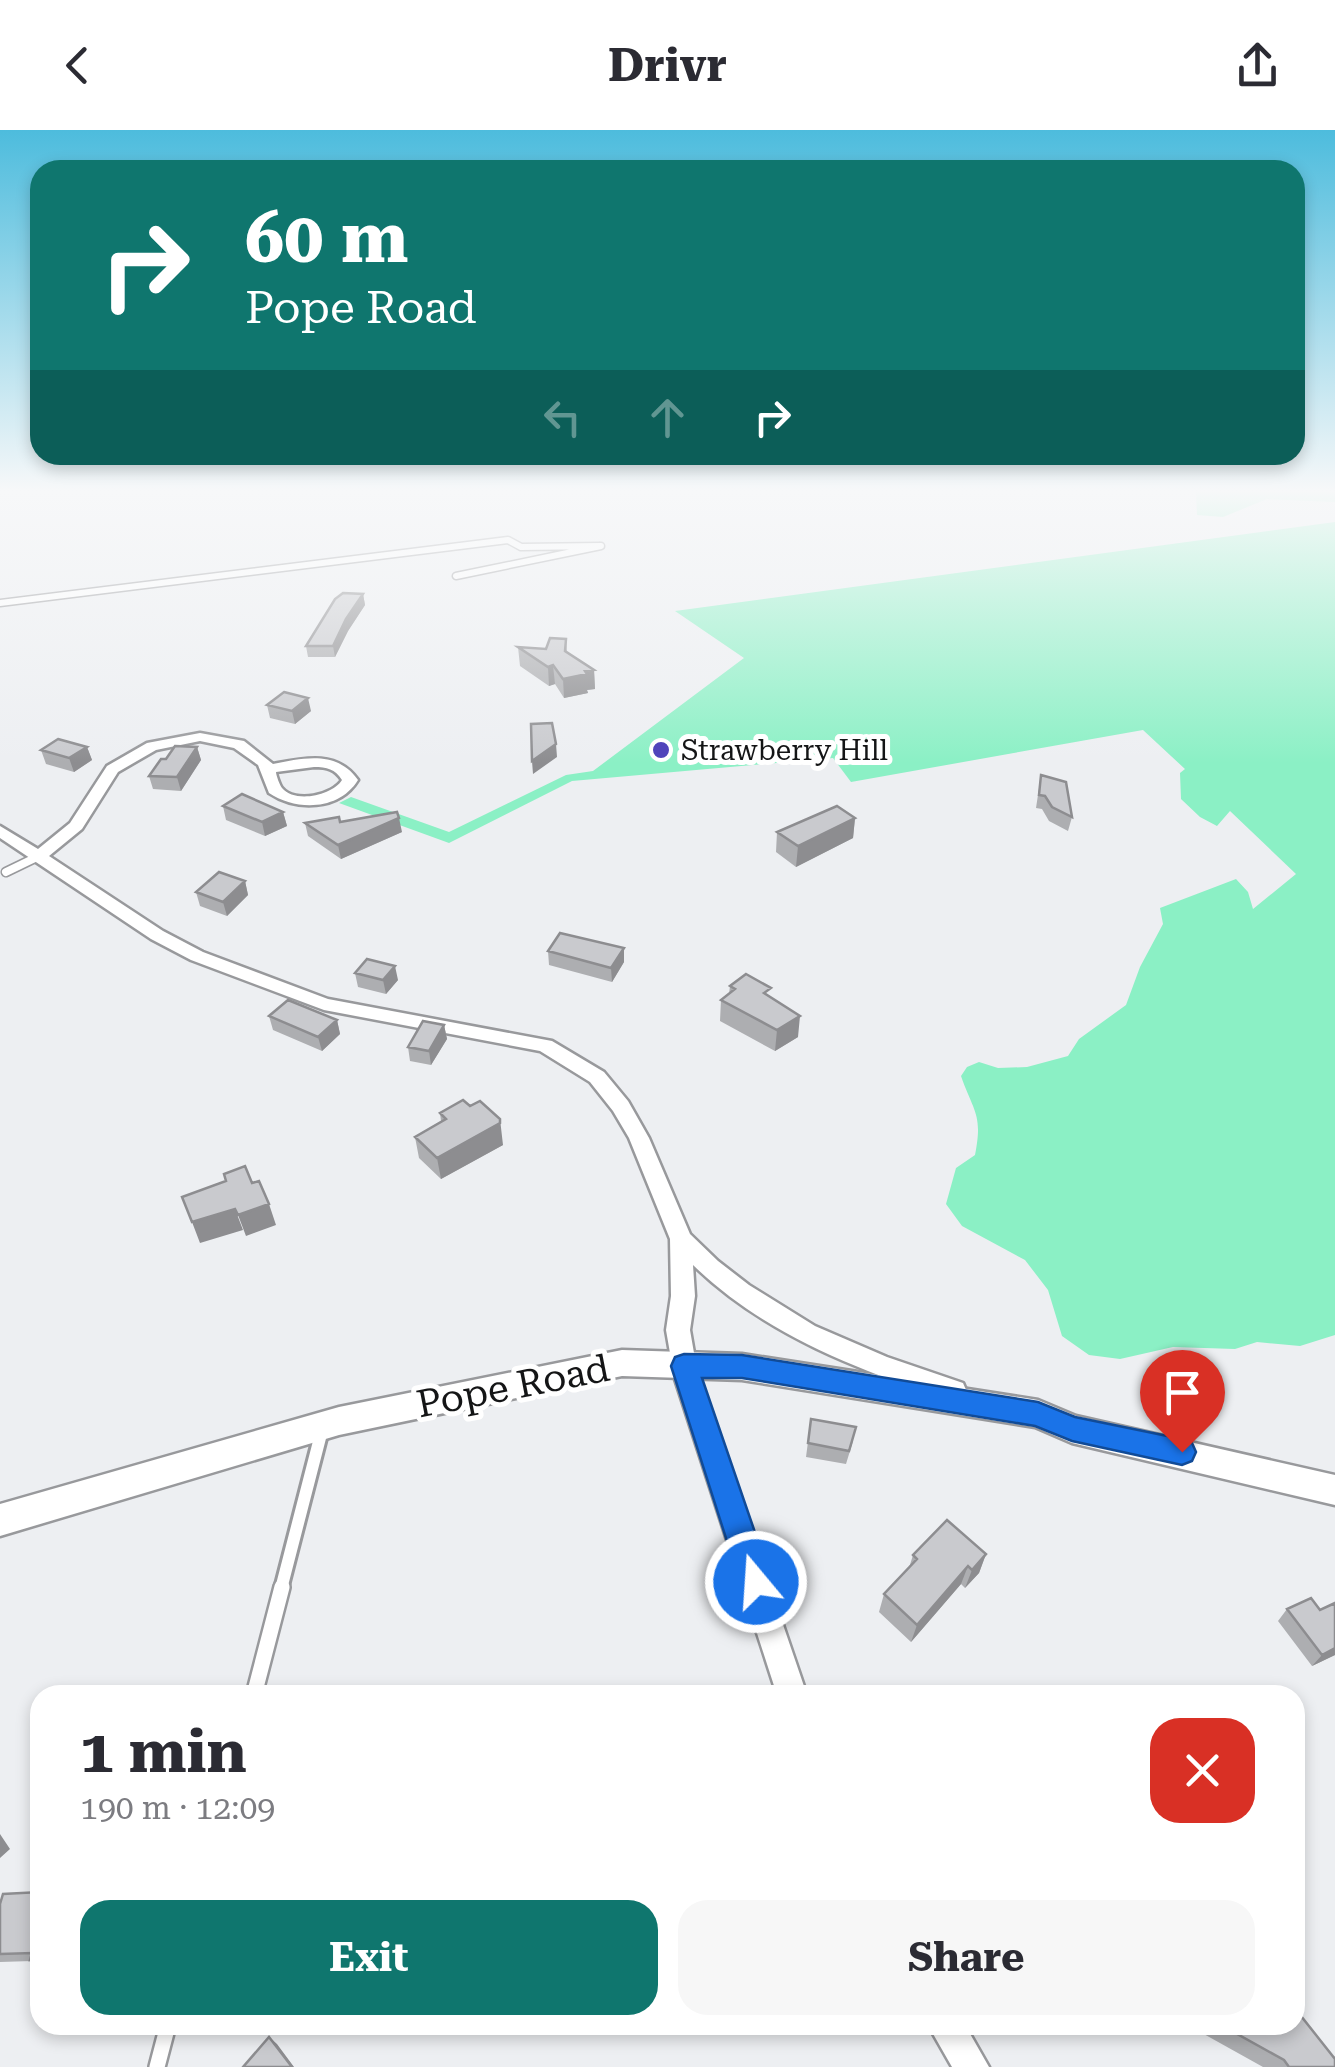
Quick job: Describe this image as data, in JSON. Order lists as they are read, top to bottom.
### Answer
{
  "streets": {
    "street": ["Pope Road"]
  },
  "places": ["Strawberry Hill"],
  "page": {
    "header": "Drivr",
    "turn": ["60 m", "Pope Road"],
    "heading": ["1 min", "190 m · 12:09"],
    "buttons": ["Exit", "Share"]
  }
}
